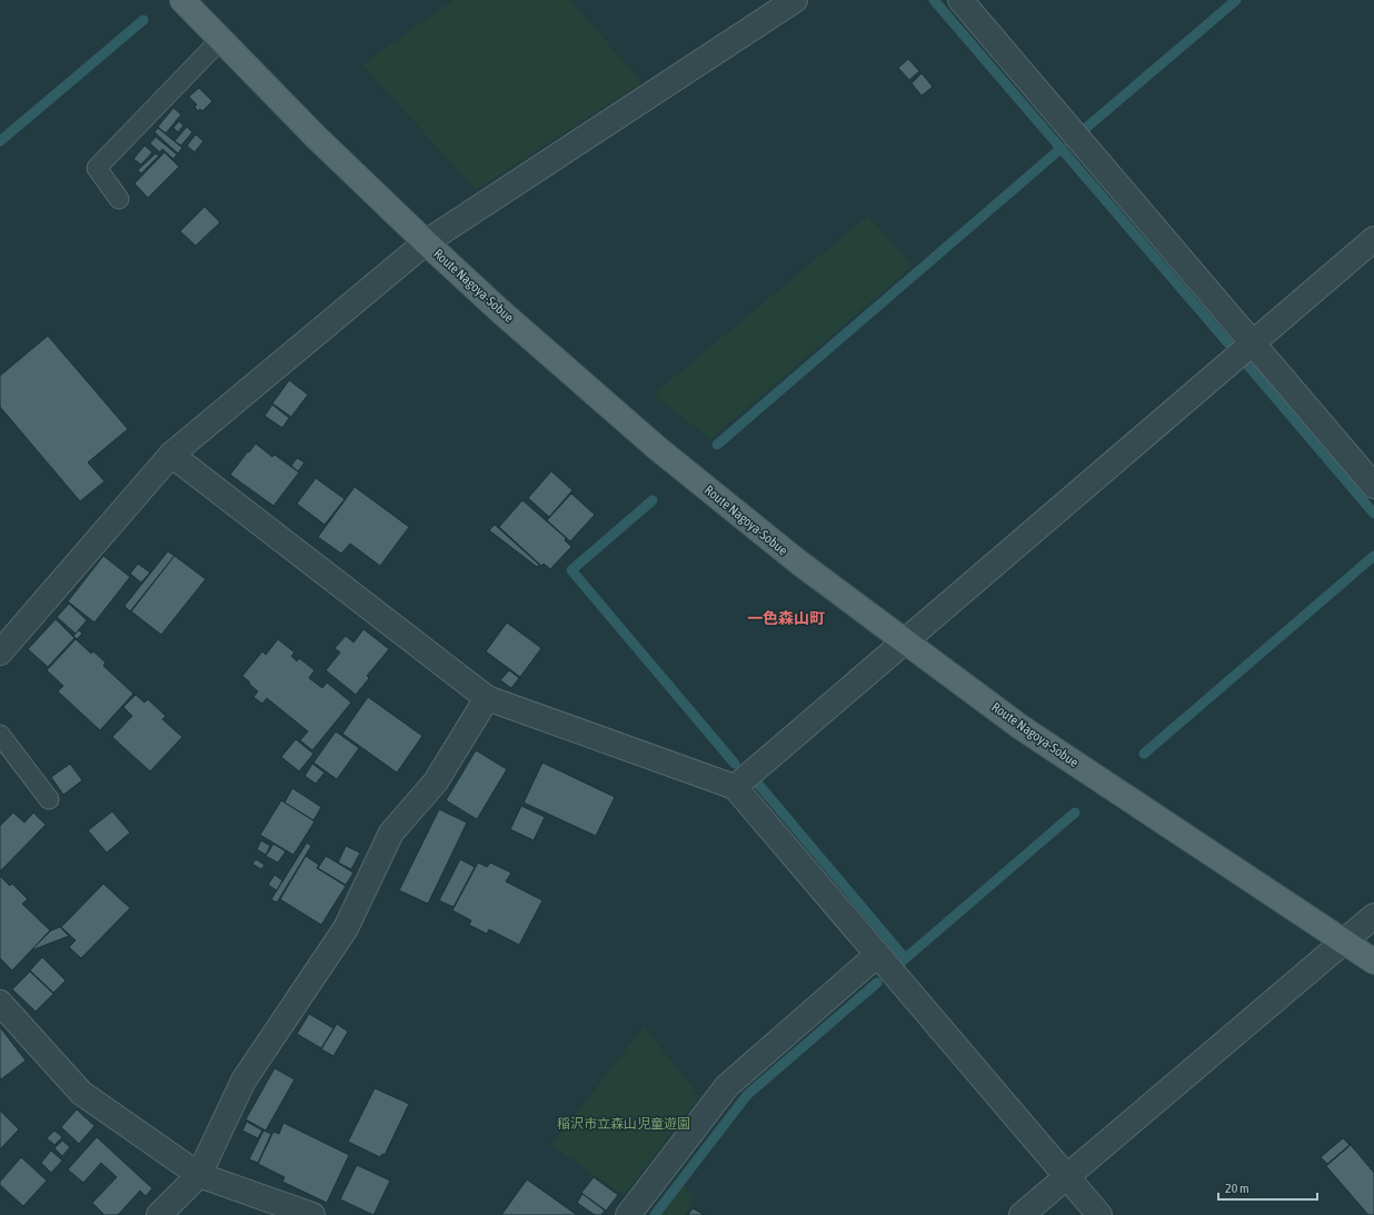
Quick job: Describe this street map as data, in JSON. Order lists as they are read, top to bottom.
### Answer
{
  "streets": {
    "main road": ["Route Nagoya-Sobue"]
  },
  "districts": ["一色森山町"],
  "parks": ["稲沢市立森山児童遊園"],
  "scale_bar": "20 m"
}
